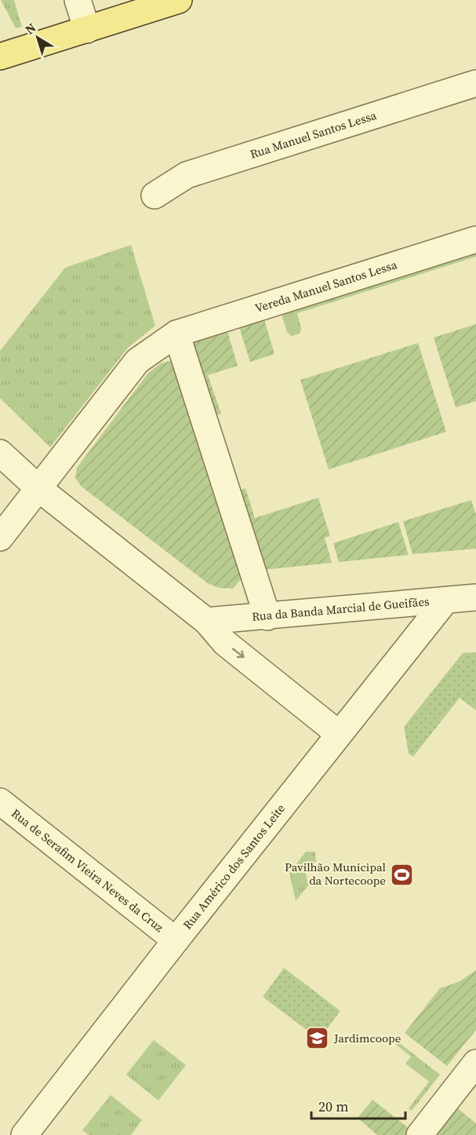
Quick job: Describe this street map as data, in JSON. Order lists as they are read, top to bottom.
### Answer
{
  "streets": {
    "street": [
      "Rua Manuel Santos Lessa",
      "Vereda Manuel Santos Lessa",
      "Rua da Banda Marcial de Gueifães",
      "Rua Américo dos Santos Leite",
      "Rua de Serafim Vieira Neves da Cruz"
    ]
  },
  "crossings": [
    ["Rua da Banda Marcial de Gueifães", "Rua Américo dos Santos Leite"],
    ["Rua Américo dos Santos Leite", "Rua de Serafim Vieira Neves da Cruz"]
  ],
  "places": {
    "sports": ["Pavilhão Municipal da Nortecoope"],
    "school or university": ["Jardimcoope"]
  },
  "scale_bar": "20 m",
  "north": "top left"
}
